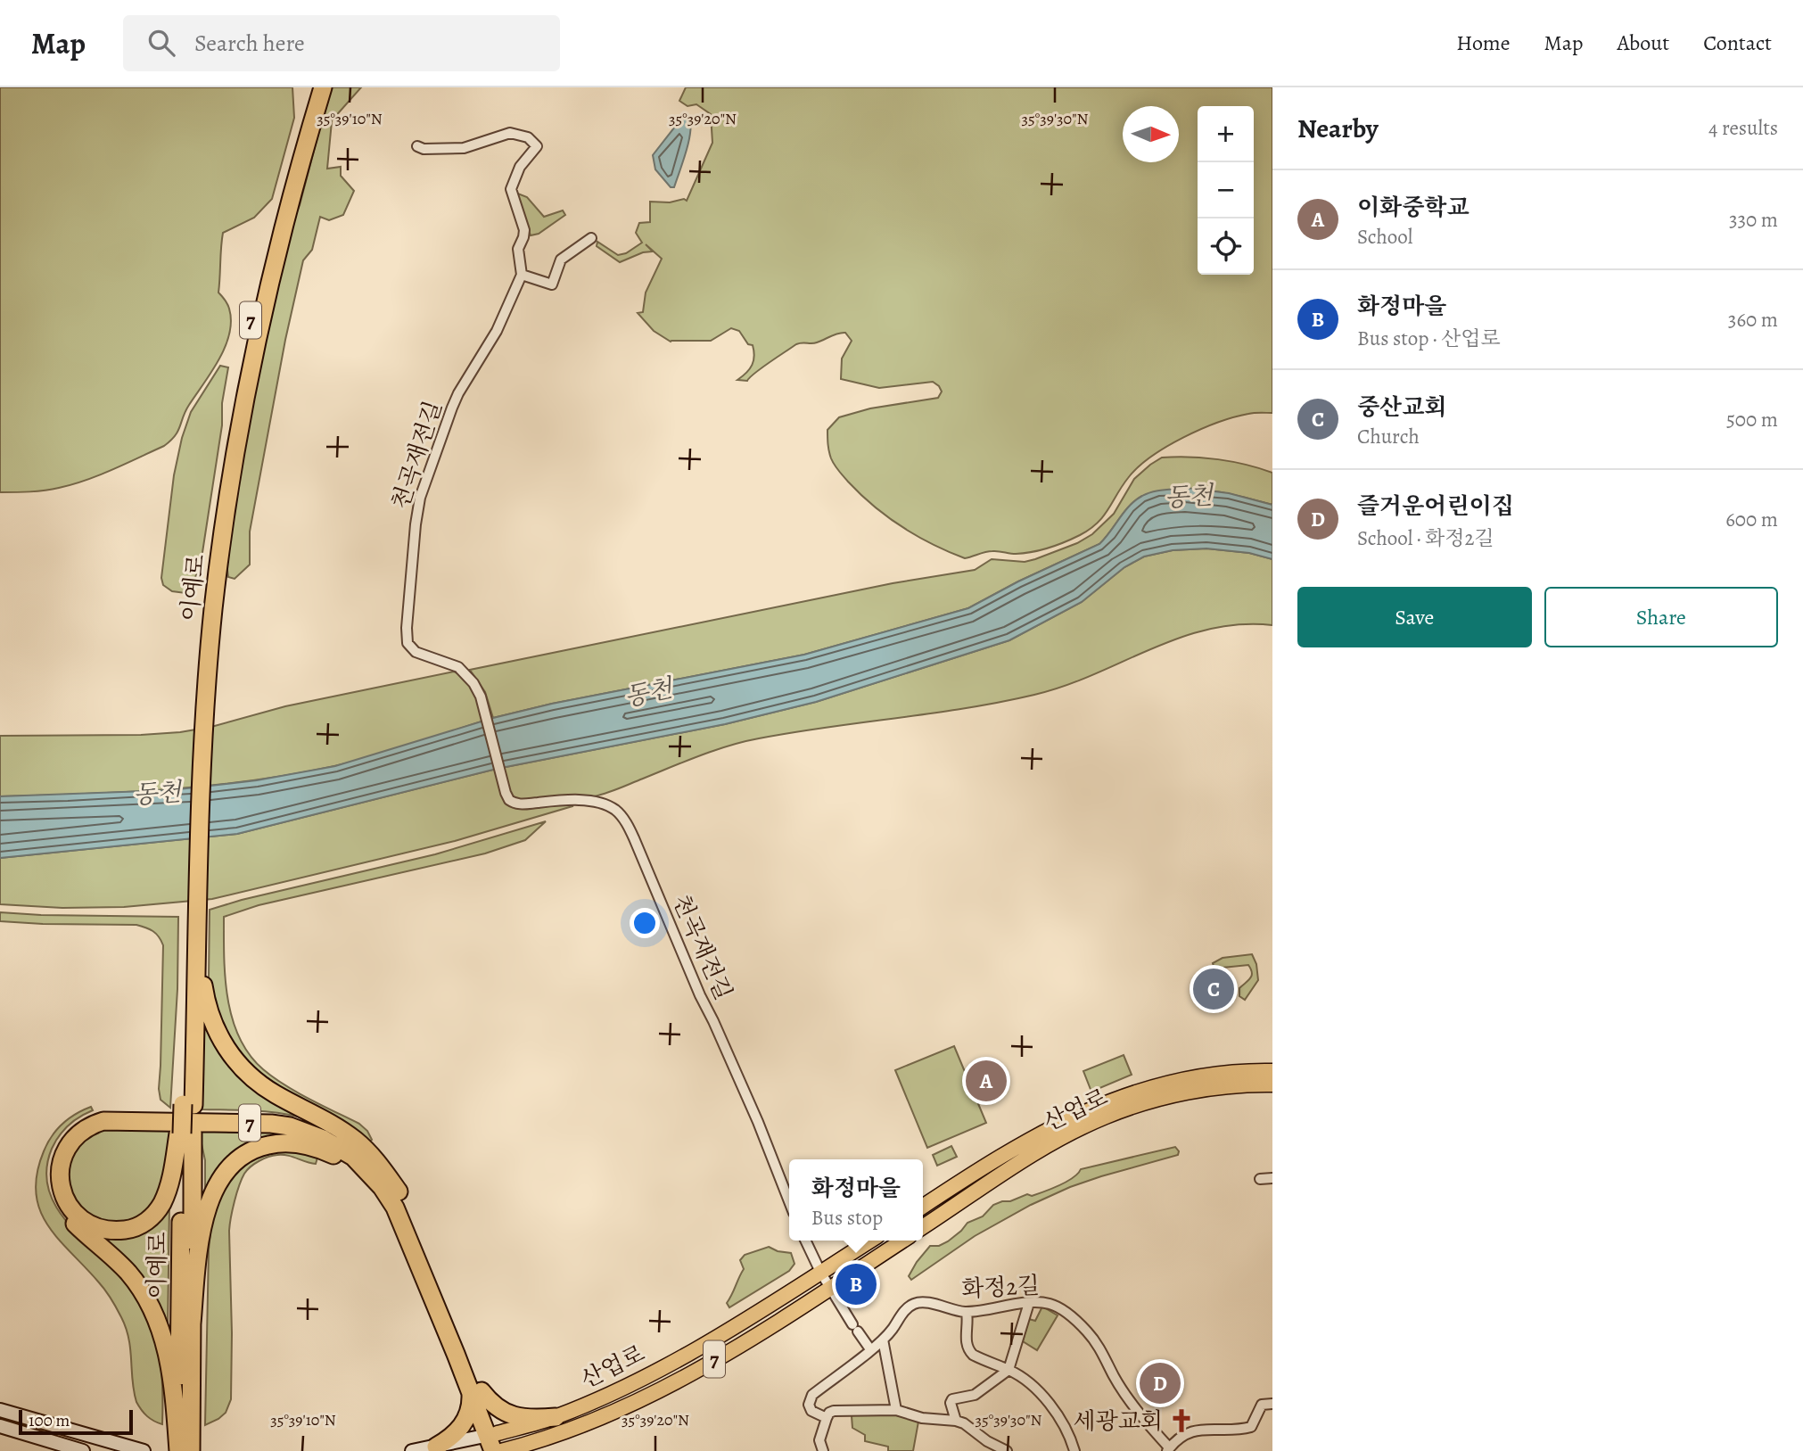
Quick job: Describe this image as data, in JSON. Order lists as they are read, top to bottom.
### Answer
{
  "streets": {
    "highway": ["7", "이예로"],
    "main road": ["산업로"],
    "street": ["천곡재전길", "화정2길"]
  },
  "crossings": [
    ["7", "이예로"],
    ["7", "산업로"]
  ],
  "water": ["동천"],
  "places": {
    "church": ["세광교회"]
  },
  "scale_bar": "100 m",
  "north": "right",
  "page": {
    "header": "Map",
    "search": "Search here",
    "nav": [
      "Home",
      "Map",
      "About",
      "Contact"
    ],
    "heading": ["Nearby", "4 results"],
    "map_buttons": ["+", "−"],
    "list": [
      {
        "mark": "A",
        "name": "이화중학교",
        "note": "School",
        "value": "330 m"
      },
      {
        "mark": "B",
        "name": "화정마을",
        "note": "Bus stop · 산업로",
        "value": "360 m"
      },
      {
        "mark": "C",
        "name": "중산교회",
        "note": "Church",
        "value": "500 m"
      },
      {
        "mark": "D",
        "name": "즐거운어린이집",
        "note": "School · 화정2길",
        "value": "600 m"
      }
    ],
    "buttons": ["Save", "Share"],
    "pins": [
      "C",
      "A",
      "B",
      "D"
    ],
    "popup": ["화정마을", "Bus stop"],
    "scale": "100 m"
  },
  "coordinates": ["35°39'10\"N", "35°39'20\"N", "35°39'30\"N"]
}
